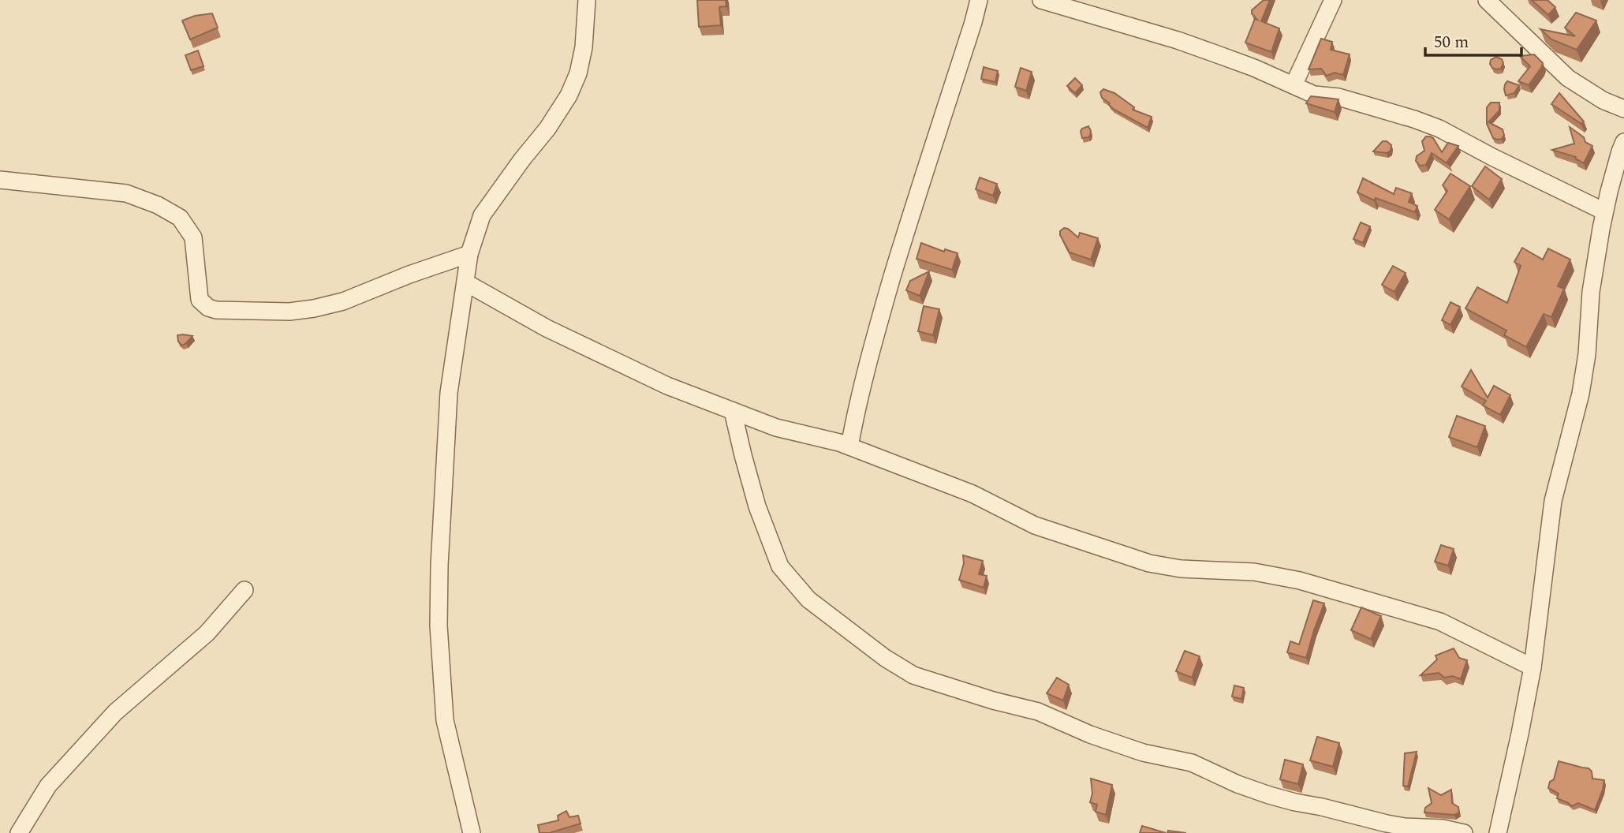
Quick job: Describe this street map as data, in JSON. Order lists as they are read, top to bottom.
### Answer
{
  "scale_bar": "50 m"
}
